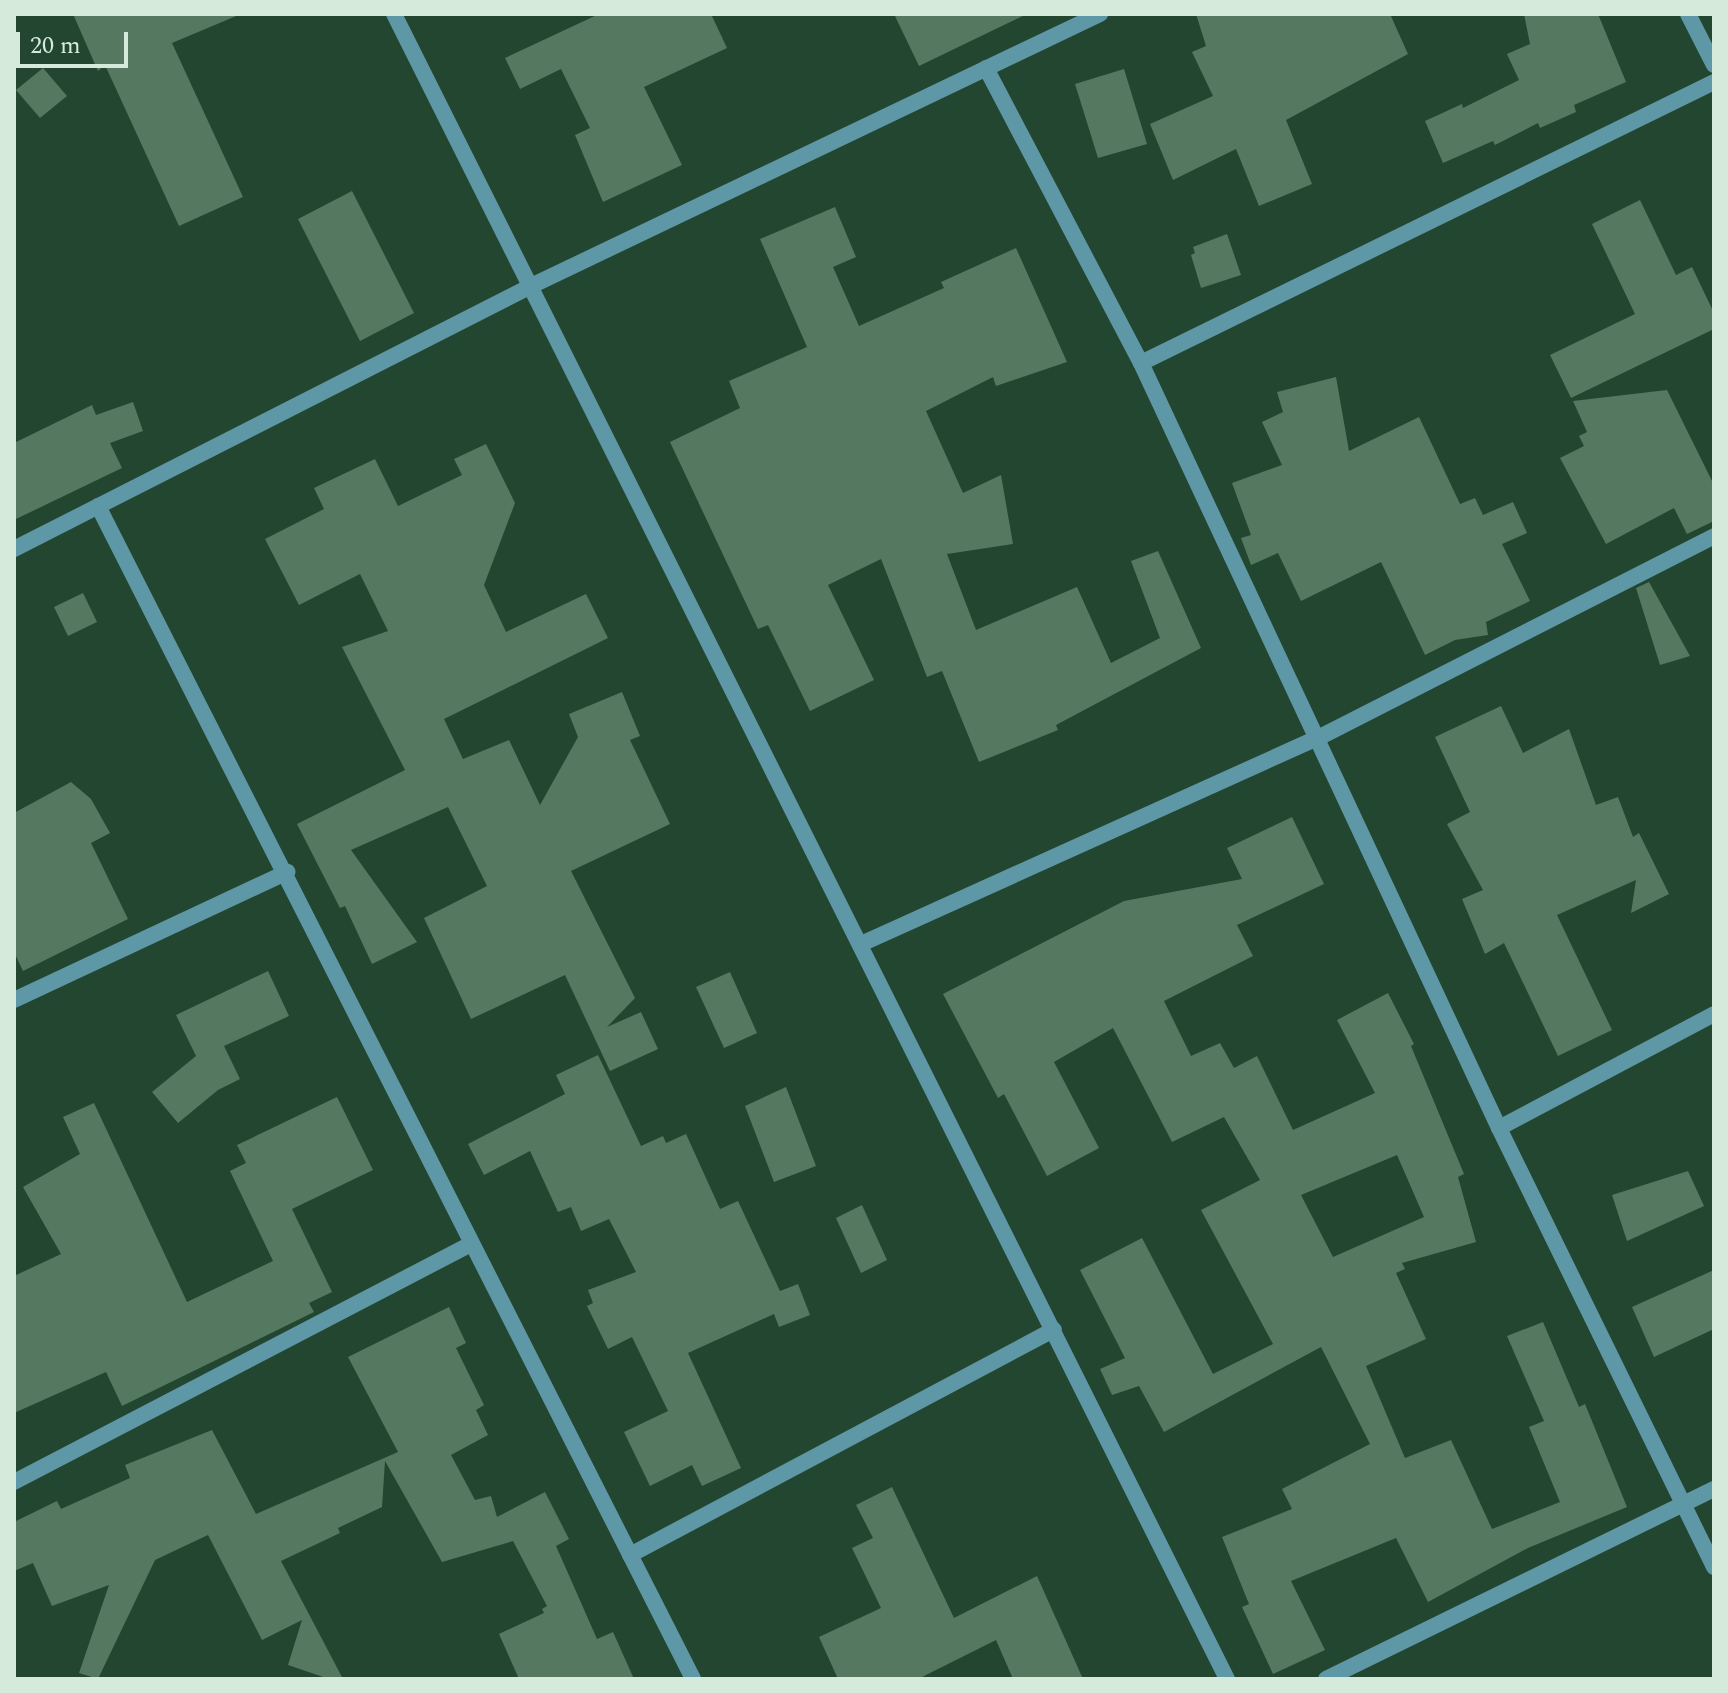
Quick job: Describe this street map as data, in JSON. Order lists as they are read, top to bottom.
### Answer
{
  "scale_bar": "20 m"
}
